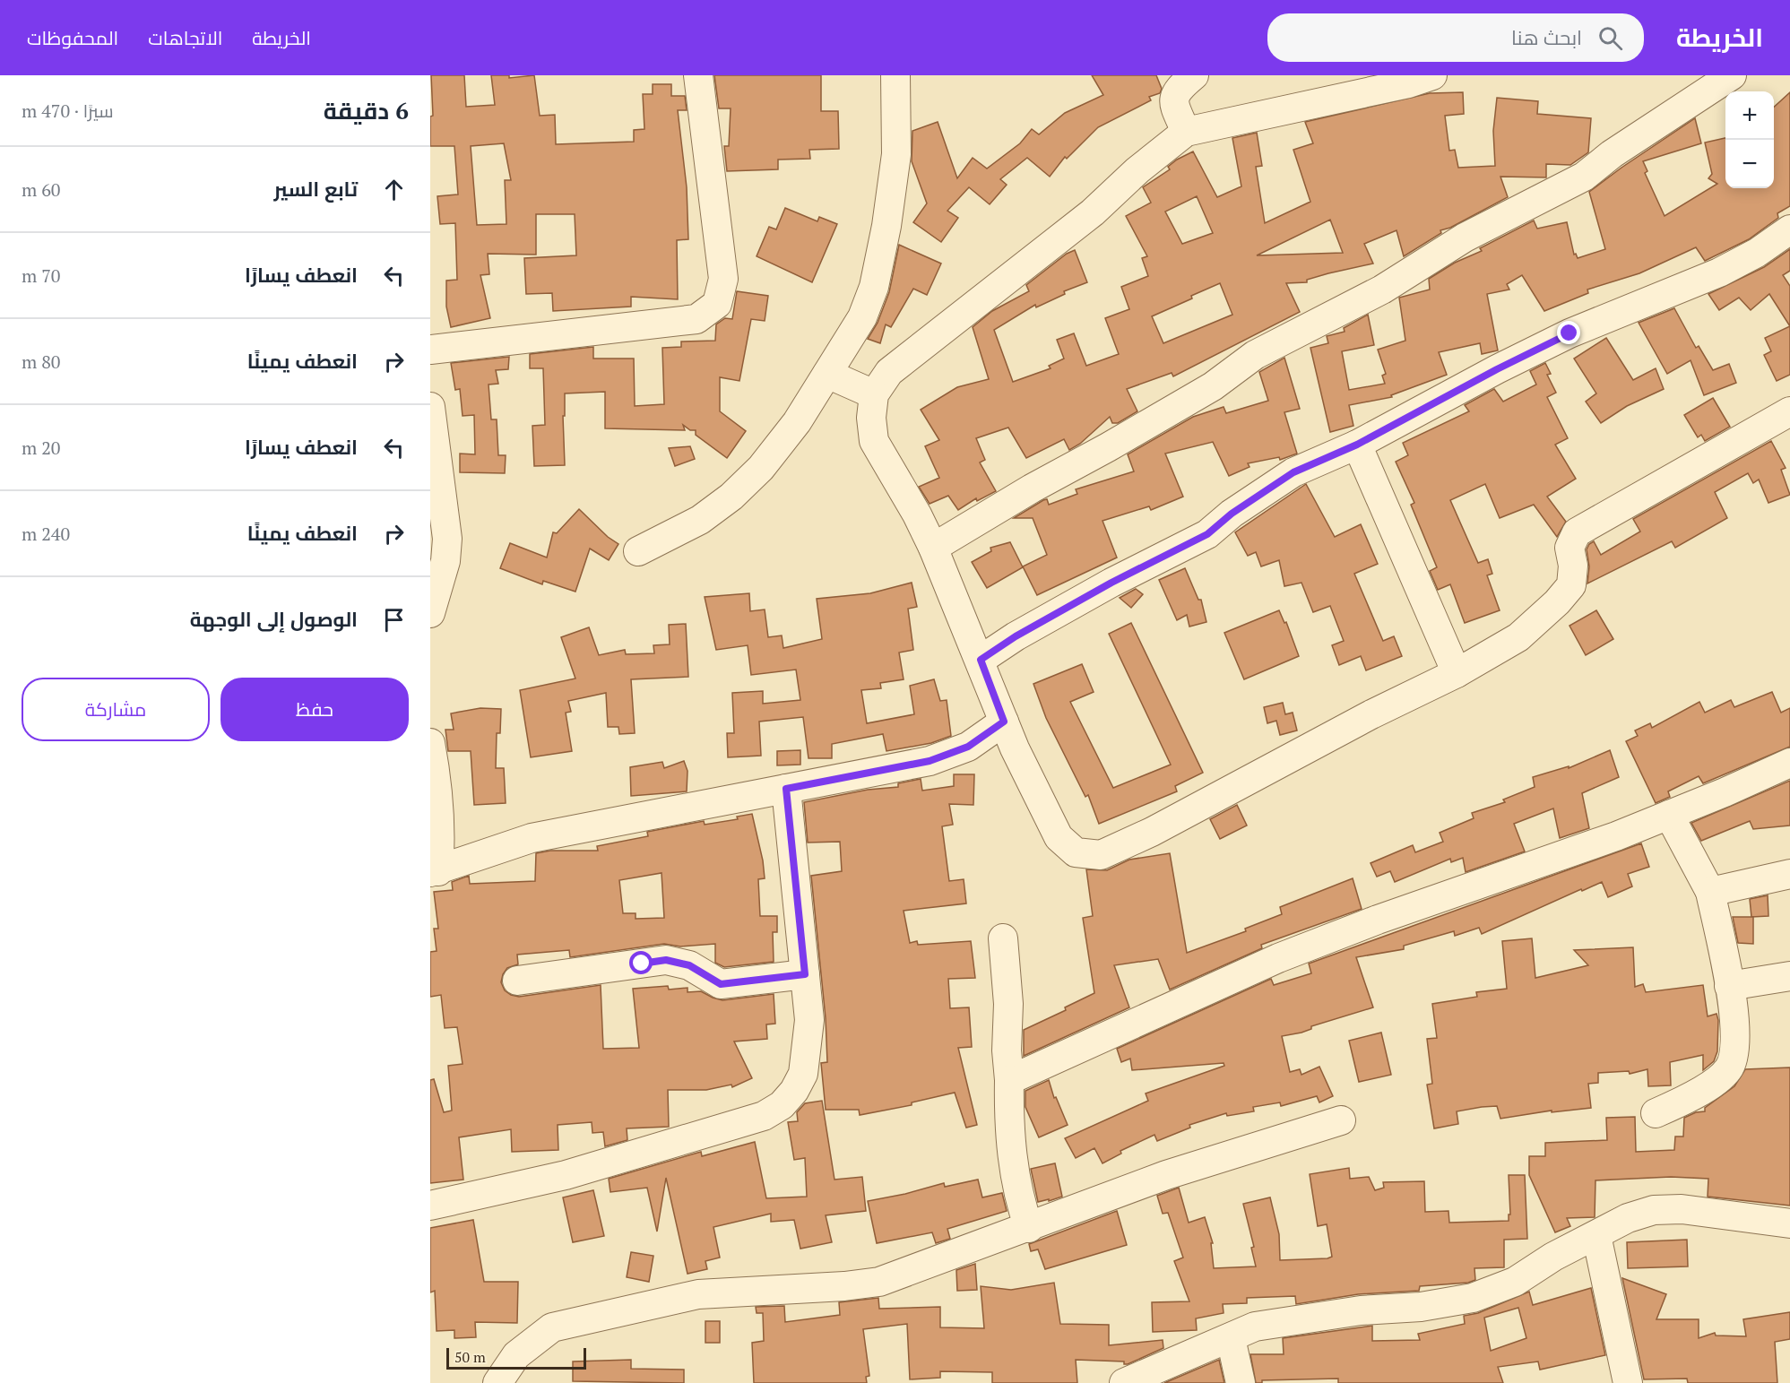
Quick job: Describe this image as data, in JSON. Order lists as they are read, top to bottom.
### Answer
{
  "scale_bar": "50 m",
  "page": {
    "header": "الخريطة",
    "search": "ابحث هنا",
    "nav": ["الخريطة", "الاتجاهات", "المحفوظات"],
    "heading": ["6 دقيقة", "سيرًا · 470 m"],
    "map_buttons": ["+", "−"],
    "list": [
      ["تابع السير", "60 m"],
      ["انعطف يسارًا", "70 m"],
      ["انعطف يمينًا", "80 m"],
      ["انعطف يسارًا", "20 m"],
      ["انعطف يمينًا", "240 m"],
      "الوصول إلى الوجهة"
    ],
    "buttons": ["حفظ", "مشاركة"],
    "scale": "50 m"
  }
}
